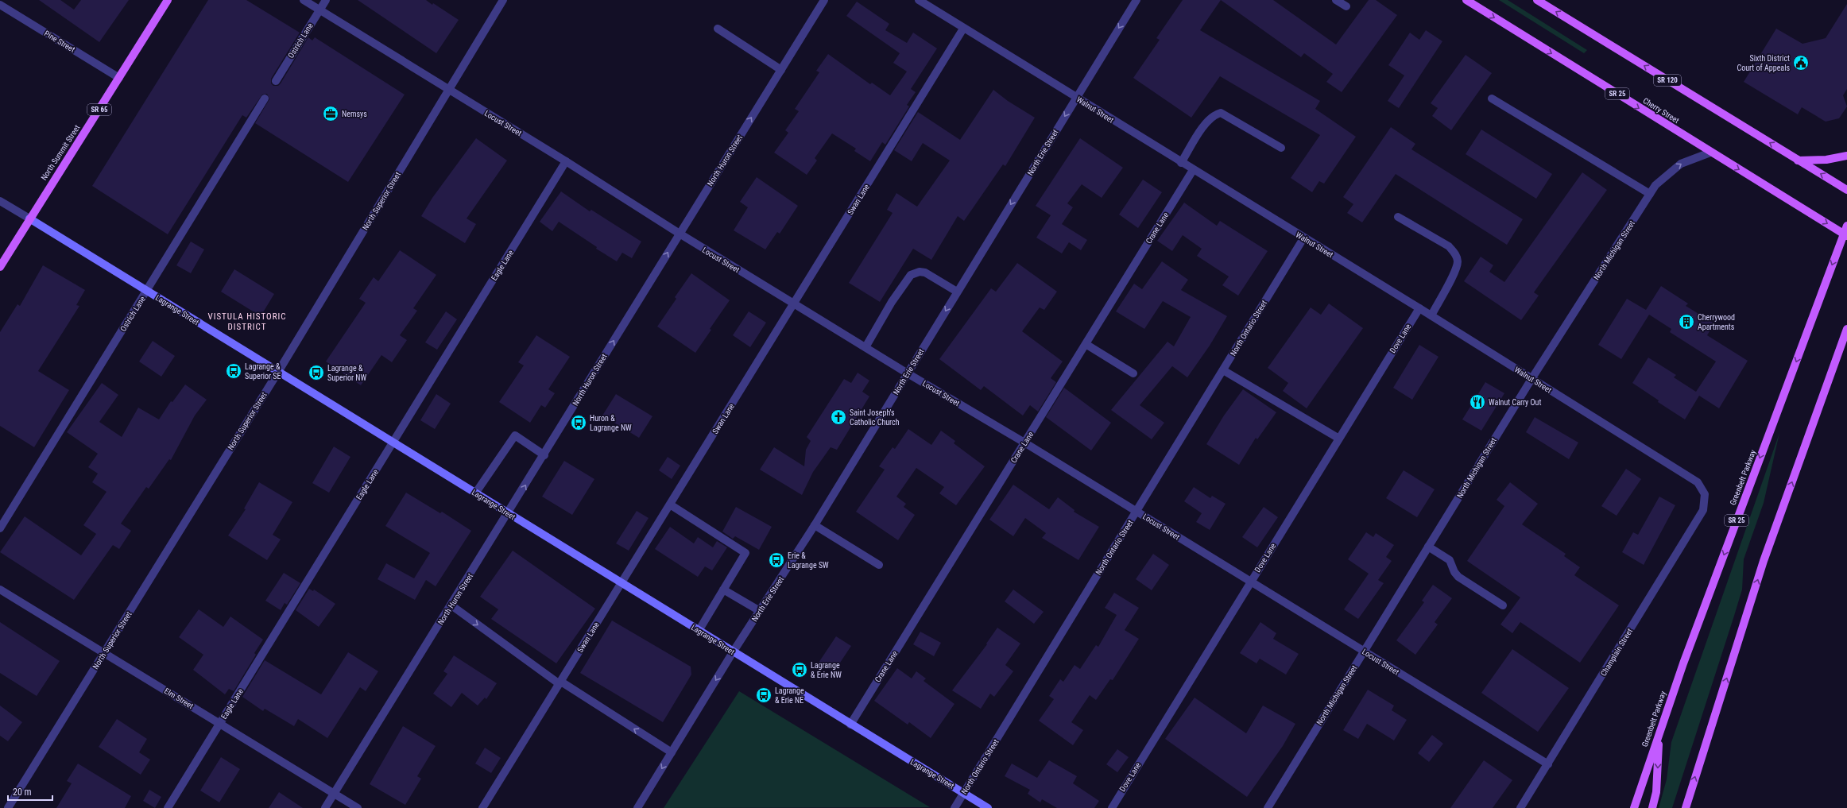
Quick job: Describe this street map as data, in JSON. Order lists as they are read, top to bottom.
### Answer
{
  "streets": {
    "main road": [
      "SR 120",
      "SR 25",
      "SR 65",
      "Cherry Street",
      "North Summit Street",
      "Lagrange Street",
      "Greenbelt Parkway"
    ],
    "street": [
      "Ostrich Lane",
      "Pine Street",
      "Walnut Street",
      "Locust Street",
      "North Erie Street",
      "North Huron Street",
      "Swan Lane",
      "North Superior Street",
      "Crane Lane",
      "North Michigan Street",
      "Eagle Lane",
      "North Ontario Street",
      "Dove Lane",
      "Champlain Street",
      "Elm Street"
    ]
  },
  "crossings": [
    ["Ostrich Lane", "Locust Street"],
    ["Ostrich Lane", "Lagrange Street"],
    ["Pine Street", "North Summit Street"],
    ["Walnut Street", "North Erie Street"],
    ["Walnut Street", "Swan Lane"],
    ["Walnut Street", "Crane Lane"],
    ["Walnut Street", "North Michigan Street"],
    ["Walnut Street", "North Ontario Street"],
    ["Walnut Street", "Dove Lane"],
    ["Walnut Street", "Champlain Street"],
    ["Cherry Street", "North Michigan Street"],
    ["Cherry Street", "Greenbelt Parkway"],
    ["Locust Street", "North Erie Street"],
    ["Locust Street", "North Huron Street"],
    ["Locust Street", "Swan Lane"],
    ["Locust Street", "North Superior Street"],
    ["Locust Street", "Crane Lane"],
    ["Locust Street", "North Michigan Street"],
    ["Locust Street", "Eagle Lane"],
    ["Locust Street", "North Ontario Street"],
    ["Locust Street", "Dove Lane"],
    ["Locust Street", "Champlain Street"],
    ["North Summit Street", "Lagrange Street"],
    ["North Erie Street", "Lagrange Street"],
    ["North Huron Street", "Lagrange Street"],
    ["North Huron Street", "Elm Street"],
    ["Swan Lane", "Lagrange Street"],
    ["North Superior Street", "Lagrange Street"],
    ["North Superior Street", "Elm Street"],
    ["Crane Lane", "Lagrange Street"],
    ["Eagle Lane", "Lagrange Street"],
    ["Eagle Lane", "Elm Street"],
    ["Lagrange Street", "North Ontario Street"]
  ],
  "one_way": ["North Erie Street", "North Huron Street"],
  "districts": ["VISTULA HISTORIC DISTRICT"],
  "places": {
    "public building": ["Sixth District Court of Appeals"],
    "office": ["Nemsys"],
    "building": ["Cherrywood Apartments"],
    "bus stop": [
      "Lagrange & Superior SE",
      "Lagrange & Superior NW",
      "Huron & Lagrange NW",
      "Erie & Lagrange SW",
      "Lagrange & Erie NW",
      "Lagrange & Erie NE"
    ],
    "restaurant": ["Walnut Carry Out"],
    "church": ["Saint Joseph's Catholic Church"]
  },
  "scale_bar": "20 m"
}
